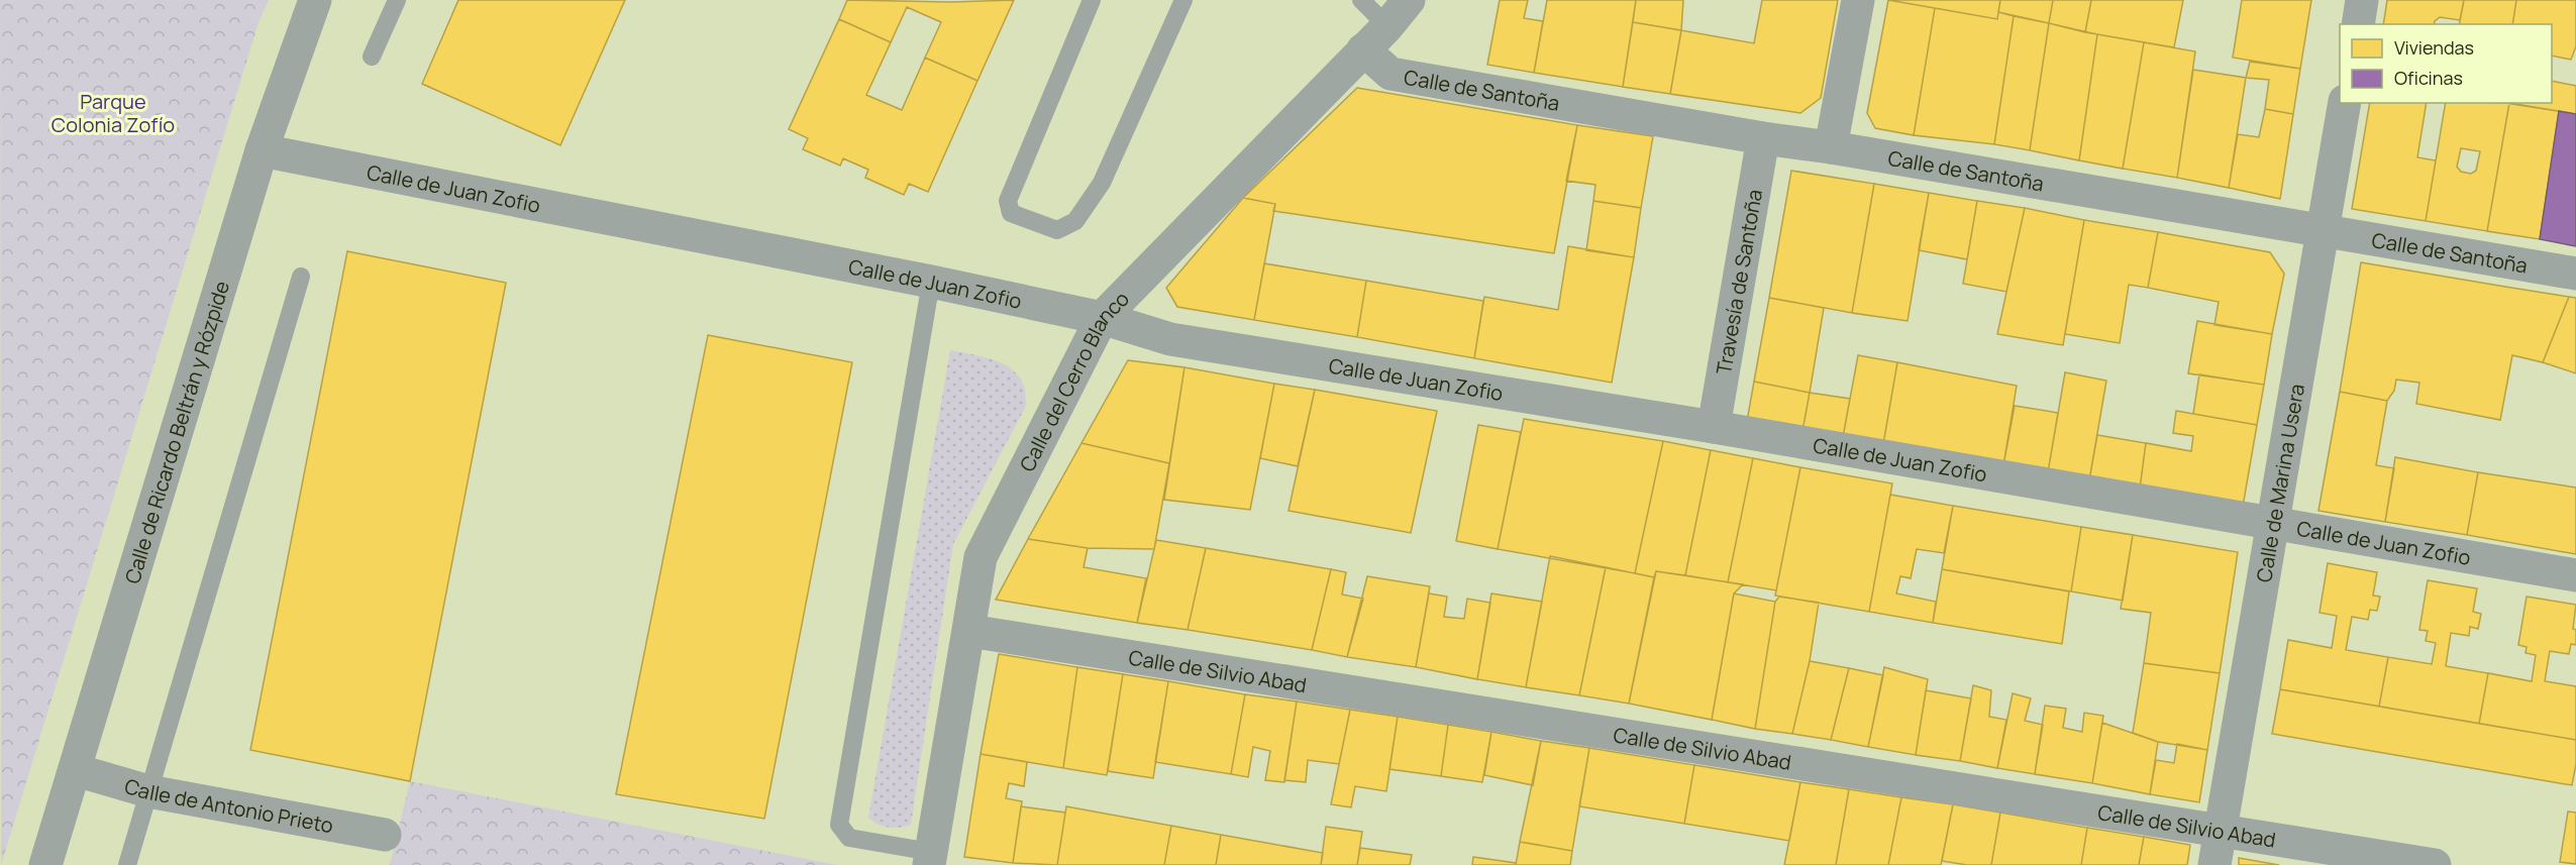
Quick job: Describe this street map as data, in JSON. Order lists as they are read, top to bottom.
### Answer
{
  "streets": {
    "street": [
      "Calle de Santoña",
      "Calle de Juan Zofio",
      "Travesía de Santoña",
      "Calle del Cerro Blanco",
      "Calle de Ricardo Beltrán y Rózpide",
      "Calle de Marina Usera",
      "Calle de Silvio Abad",
      "Calle de Antonio Prieto"
    ]
  },
  "crossings": [
    ["Calle de Santoña", "Travesía de Santoña"],
    ["Calle de Santoña", "Calle del Cerro Blanco"],
    ["Calle de Santoña", "Calle de Marina Usera"],
    ["Calle de Juan Zofio", "Travesía de Santoña"],
    ["Calle de Juan Zofio", "Calle del Cerro Blanco"],
    ["Calle de Juan Zofio", "Calle de Ricardo Beltrán y Rózpide"],
    ["Calle de Juan Zofio", "Calle de Marina Usera"],
    ["Calle del Cerro Blanco", "Calle de Silvio Abad"],
    ["Calle de Ricardo Beltrán y Rózpide", "Calle de Antonio Prieto"],
    ["Calle de Marina Usera", "Calle de Silvio Abad"]
  ],
  "parks": ["Parque Colonia Zofío"],
  "legend": ["Viviendas", "Oficinas"]
}
